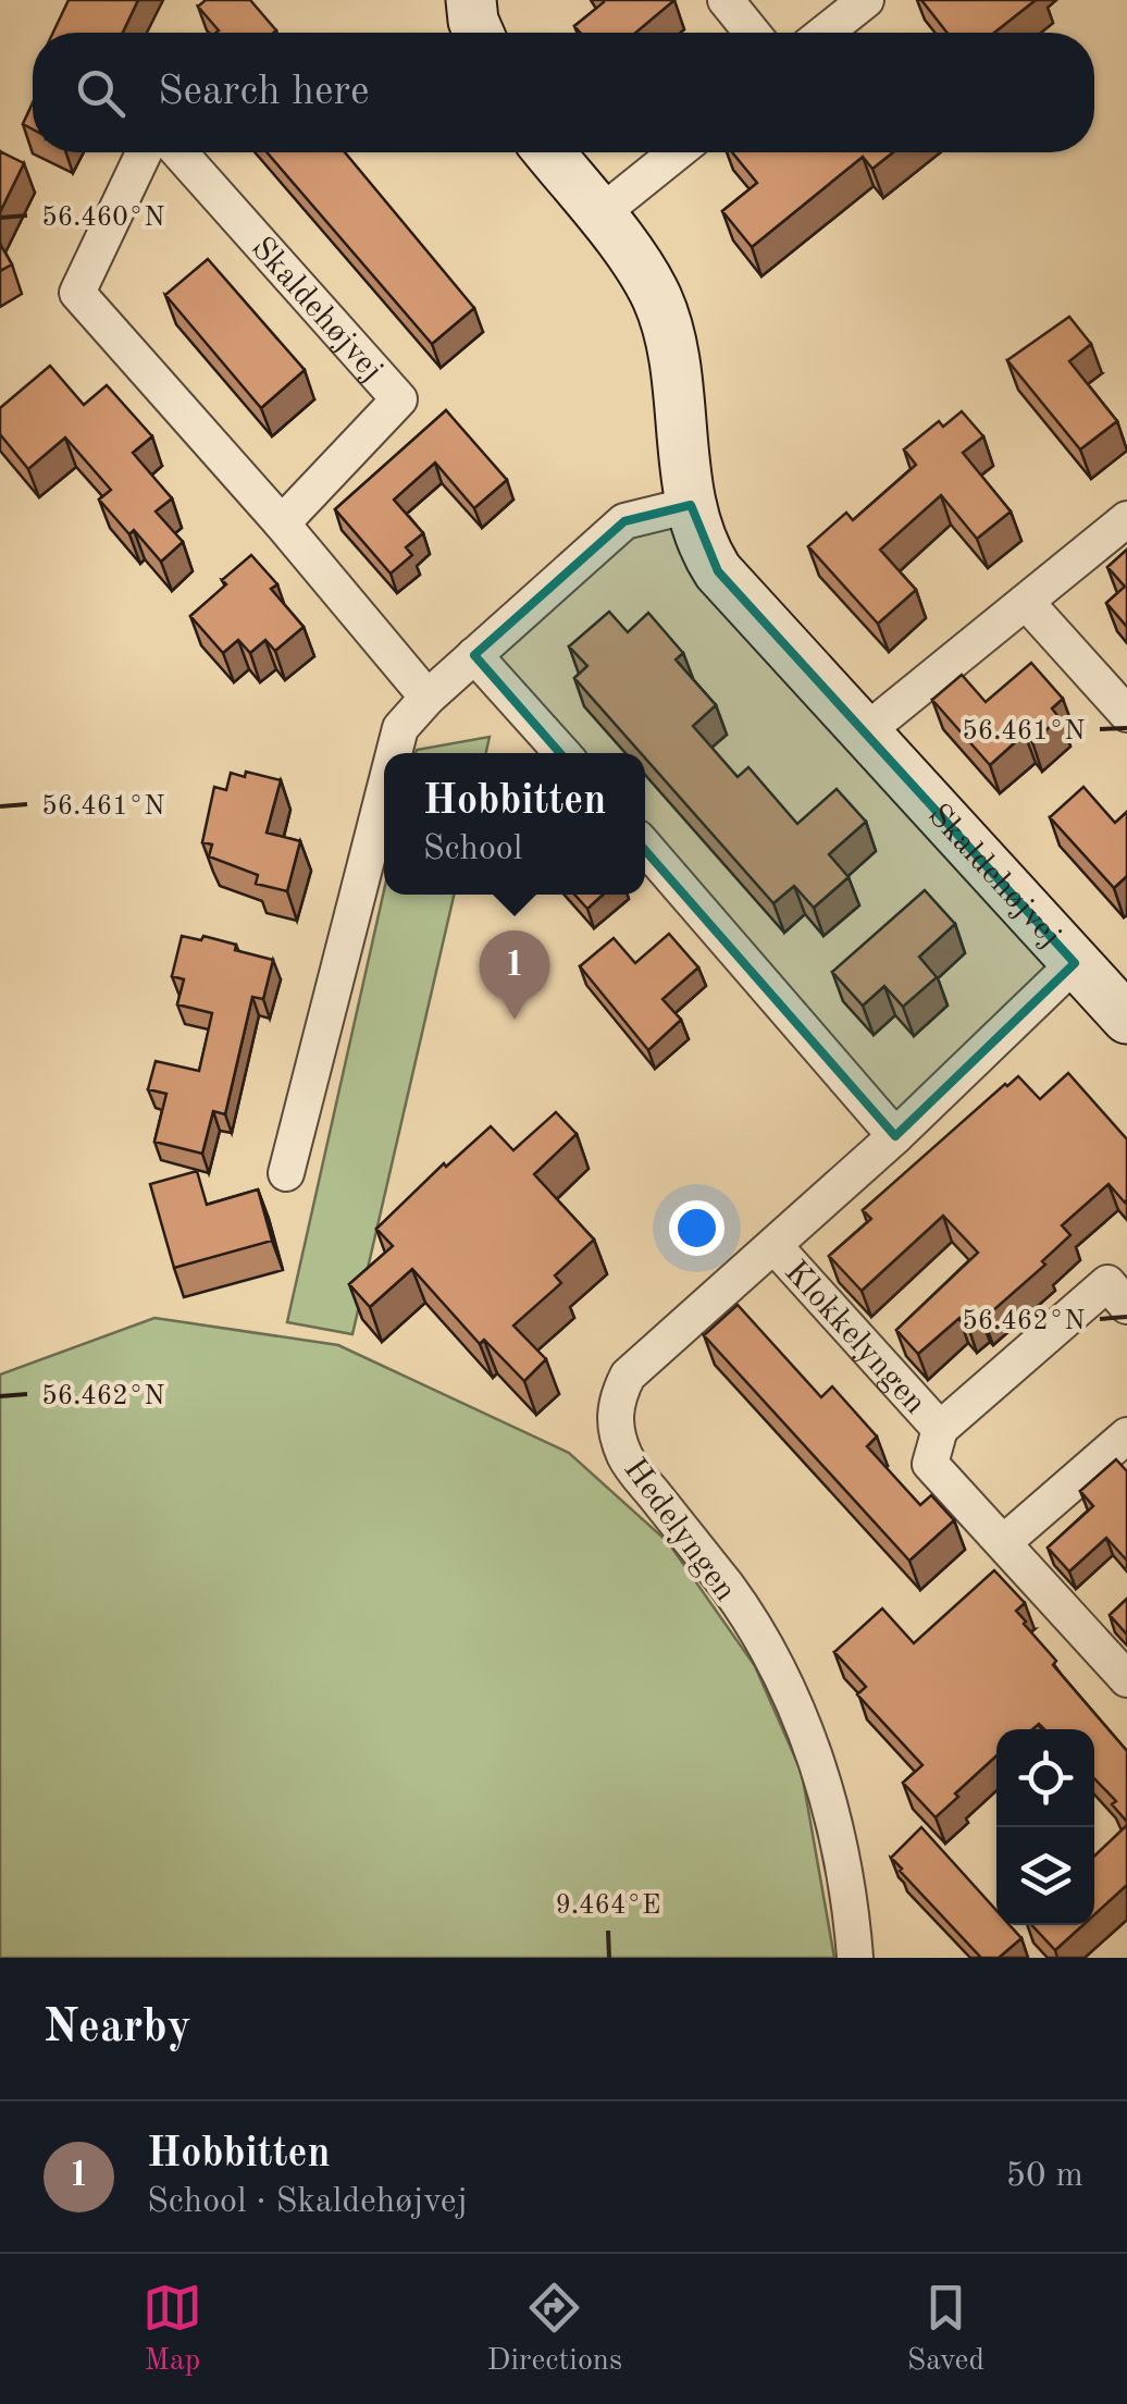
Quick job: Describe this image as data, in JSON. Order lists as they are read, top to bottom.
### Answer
{
  "streets": {
    "street": ["Skaldehøjvej", "Klokkelyngen", "Hedelyngen"]
  },
  "crossings": [
    ["Skaldehøjvej", "Hedelyngen"],
    ["Klokkelyngen", "Hedelyngen"]
  ],
  "page": {
    "search": "Search here",
    "popup": ["Hobbitten", "School"],
    "pins": "1",
    "heading": "Nearby",
    "list": [
      {
        "mark": "1",
        "name": "Hobbitten",
        "note": "School · Skaldehøjvej",
        "value": "50 m"
      }
    ],
    "nav": ["Map", "Directions", "Saved"]
  },
  "coordinates": [
    "56.460°N",
    "56.461°N",
    "56.462°N",
    "9.464°E"
  ]
}
